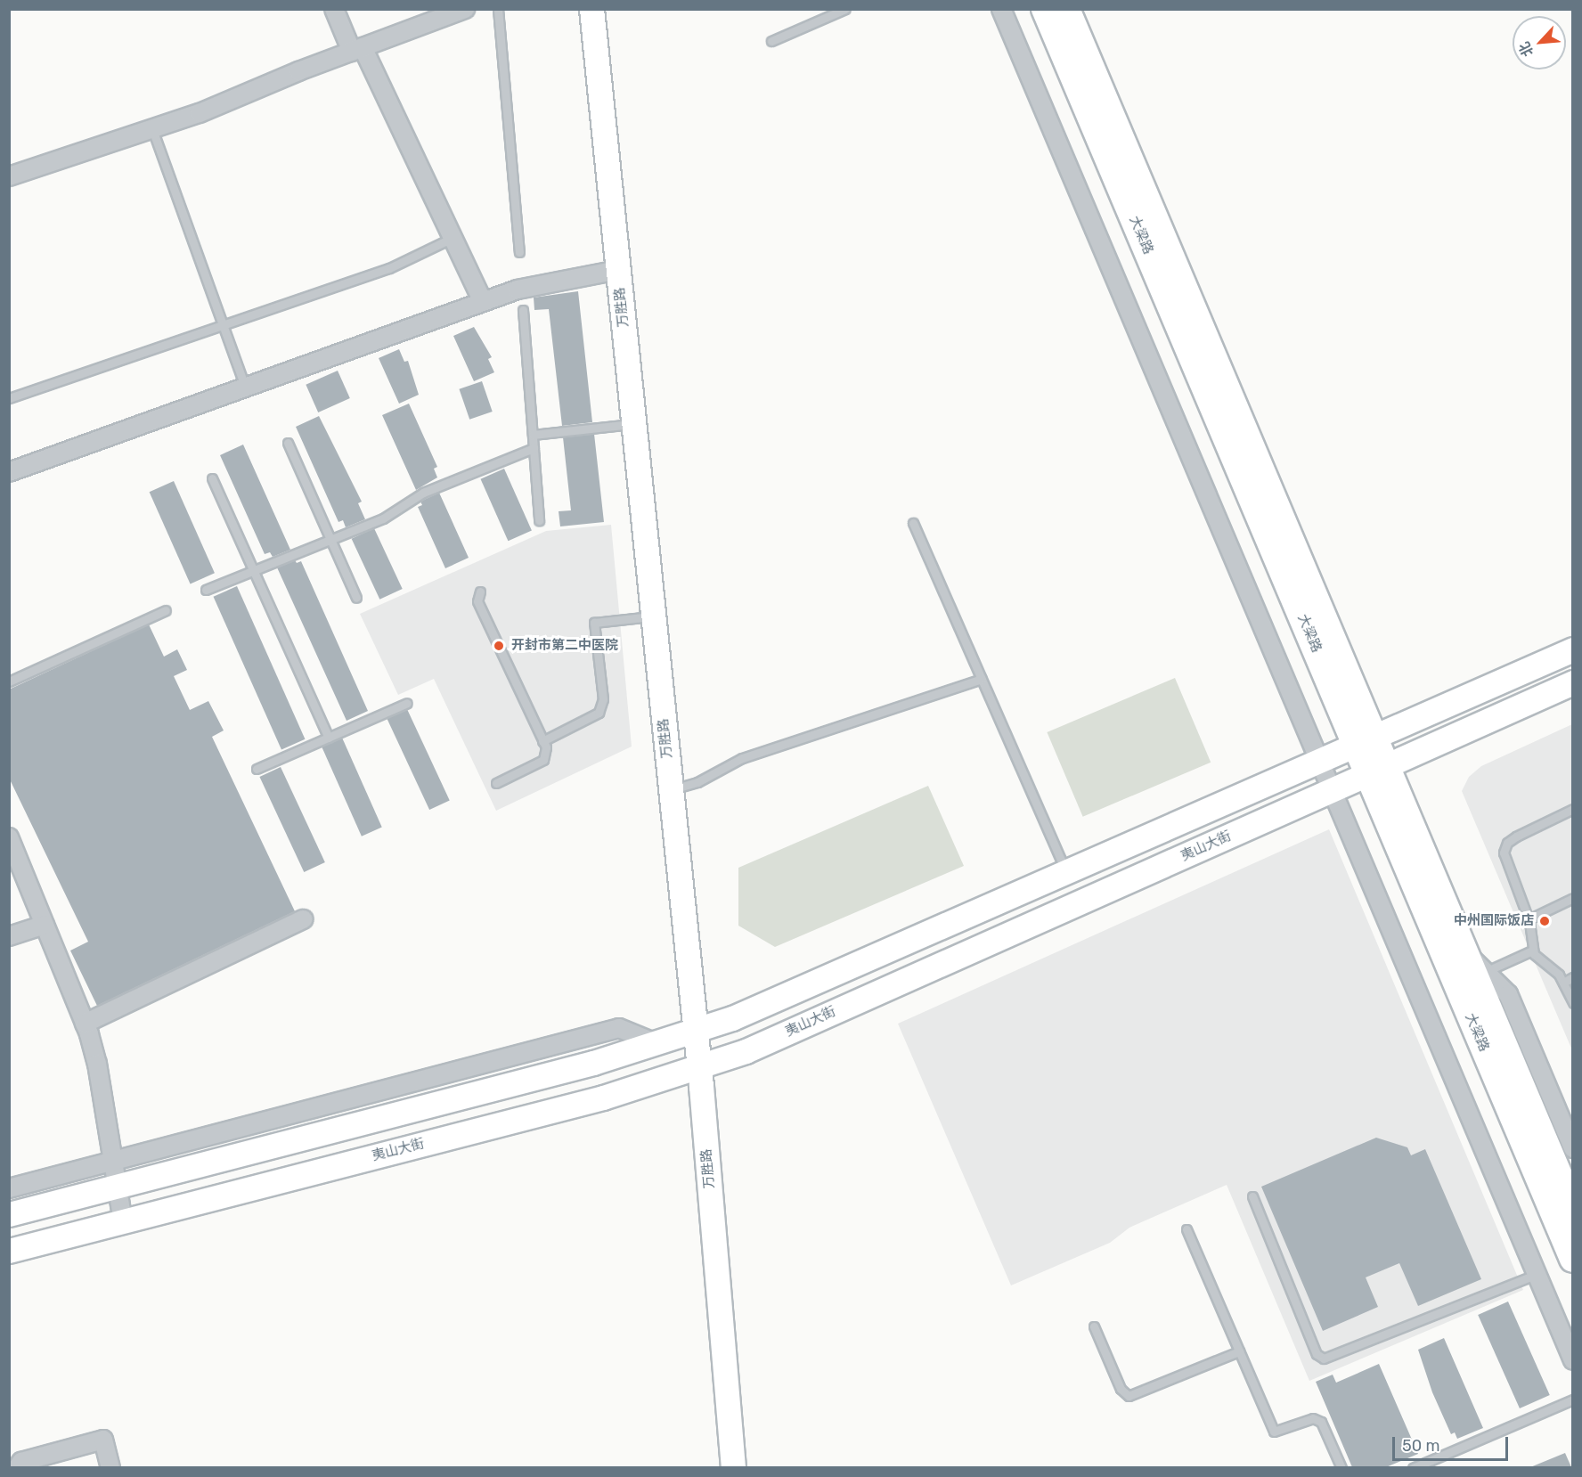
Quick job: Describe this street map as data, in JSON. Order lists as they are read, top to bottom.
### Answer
{
  "streets": {
    "main road": ["大梁路", "万胜路", "夷山大街"]
  },
  "crossings": [
    ["大梁路", "夷山大街"],
    ["万胜路", "夷山大街"]
  ],
  "places": ["开封市第二中医院", "中州国际饭店"],
  "scale_bar": "50 m",
  "north": "bottom left"
}
